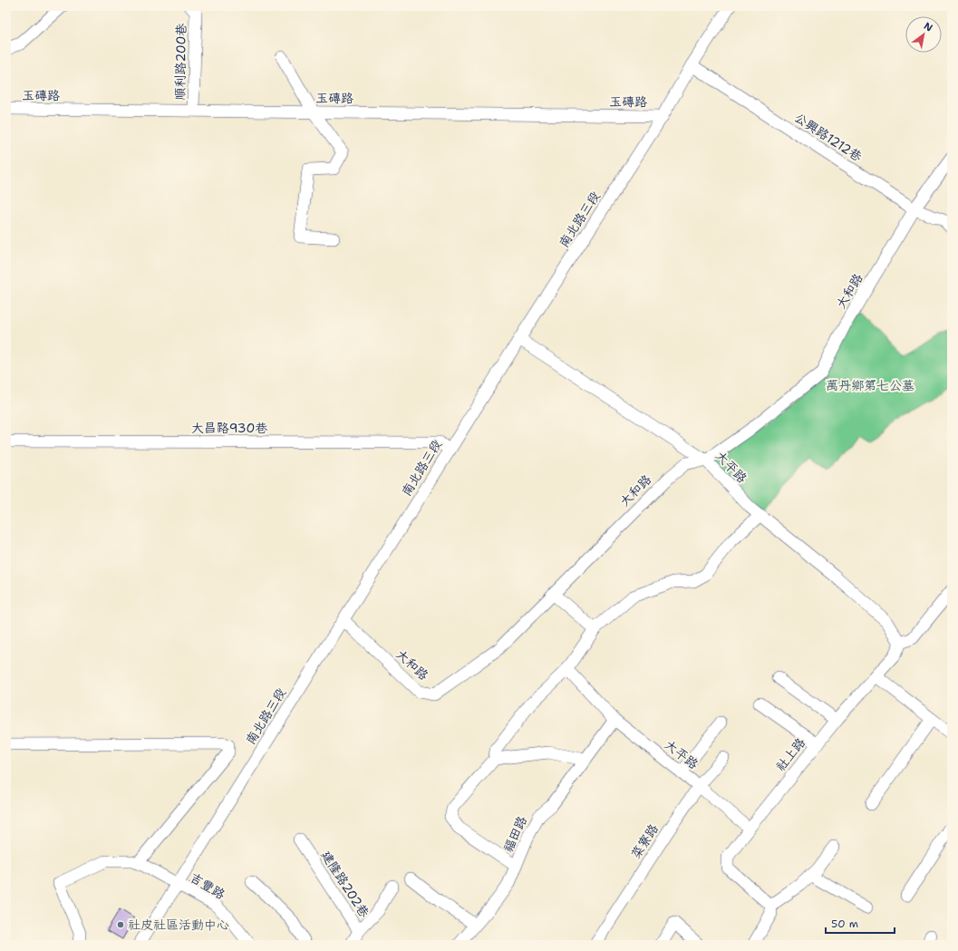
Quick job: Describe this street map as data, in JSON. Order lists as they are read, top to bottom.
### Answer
{
  "streets": {
    "street": [
      "順利路200巷",
      "玉磚路",
      "公興路1212巷",
      "南北路三段",
      "大和路",
      "大昌路930巷",
      "大平路",
      "社上路",
      "福田路",
      "菜寮路",
      "建隆路202巷",
      "吉豐路"
    ]
  },
  "crossings": [
    ["順利路200巷", "玉磚路"],
    ["玉磚路", "南北路三段"],
    ["公興路1212巷", "南北路三段"],
    ["公興路1212巷", "大和路"],
    ["南北路三段", "大和路"],
    ["南北路三段", "大昌路930巷"],
    ["南北路三段", "大平路"],
    ["南北路三段", "吉豐路"],
    ["大和路", "大平路"],
    ["大平路", "社上路"],
    ["大平路", "福田路"],
    ["大平路", "菜寮路"]
  ],
  "parks": ["萬丹鄉第七公墓"],
  "places": ["社皮社區活動中心"],
  "scale_bar": "50 m",
  "north": "top right"
}
